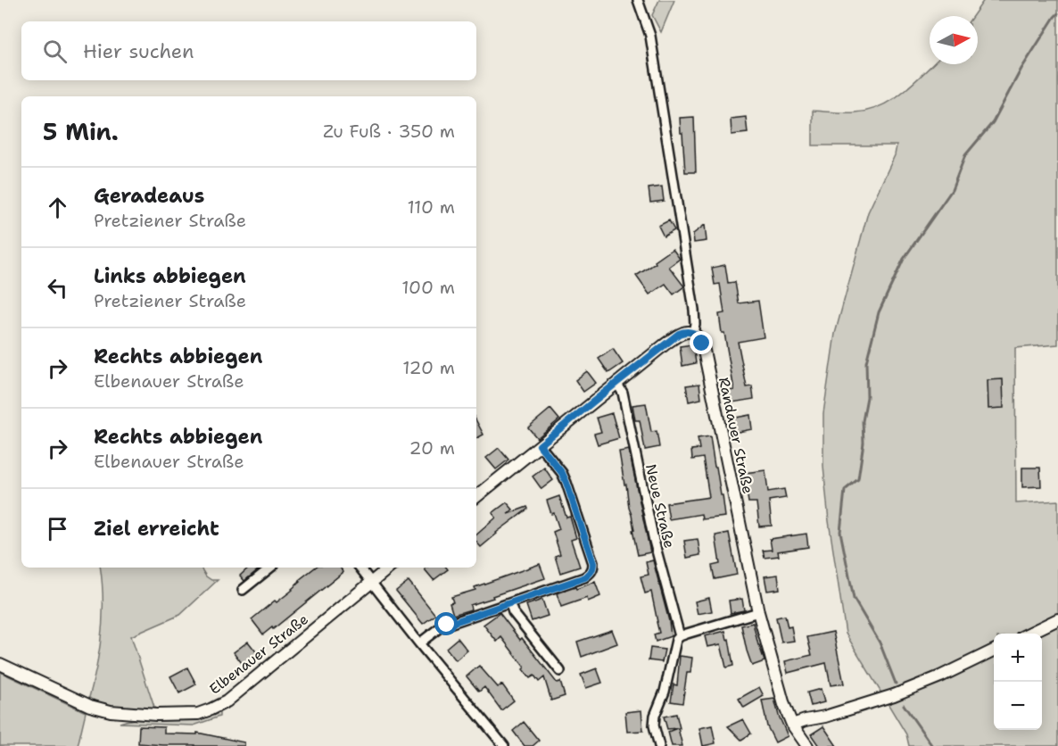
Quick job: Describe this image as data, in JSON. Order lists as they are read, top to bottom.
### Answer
{
  "streets": {
    "street": ["Randauer Straße", "Neue Straße", "Elbenauer Straße"]
  },
  "north": "right",
  "page": {
    "search": "Hier suchen",
    "heading": ["5 Min.", "Zu Fuß · 350 m"],
    "list": [
      ["Geradeaus", "Pretziener Straße", "110 m"],
      ["Links abbiegen", "Pretziener Straße", "100 m"],
      ["Rechts abbiegen", "Elbenauer Straße", "120 m"],
      ["Rechts abbiegen", "Elbenauer Straße", "20 m"],
      "Ziel erreicht"
    ],
    "map_buttons": ["+", "−"]
  }
}
